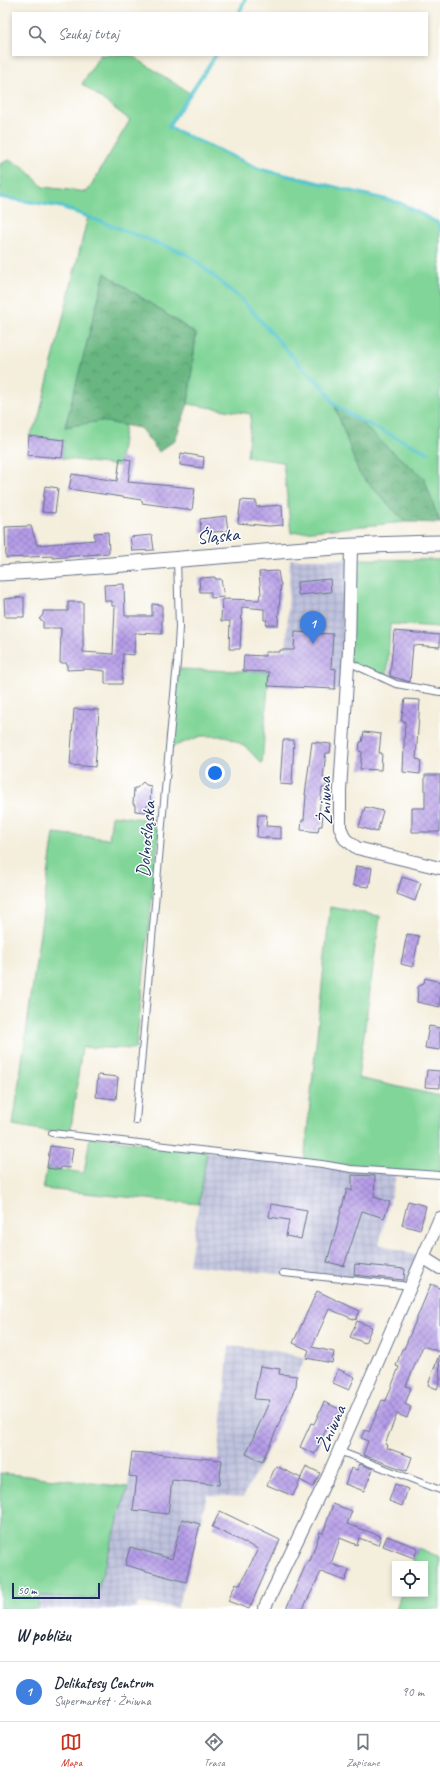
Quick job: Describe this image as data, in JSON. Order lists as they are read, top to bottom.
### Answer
{
  "streets": {
    "street": ["Śląska", "Żniwna"],
    "lane": ["Dolnośląska"]
  },
  "crossings": [
    ["Śląska", "Żniwna"],
    ["Śląska", "Dolnośląska"]
  ],
  "scale_bar": "50 m",
  "page": {
    "search": "Szukaj tutaj",
    "pins": "1",
    "scale": "50 m",
    "heading": "W pobliżu",
    "list": [
      {
        "mark": "1",
        "name": "Delikatesy Centrum",
        "note": "Supermarket · Żniwna",
        "value": "90 m"
      }
    ],
    "nav": ["Mapa", "Trasa", "Zapisane"]
  }
}
